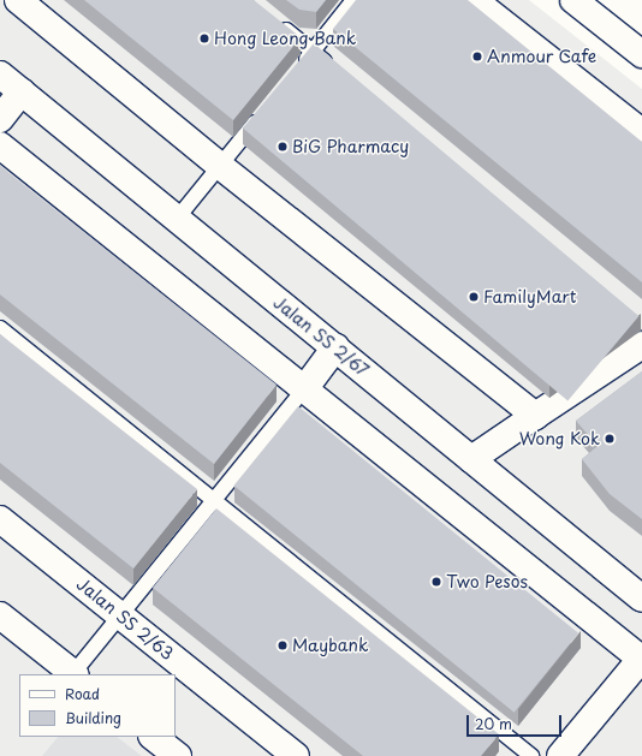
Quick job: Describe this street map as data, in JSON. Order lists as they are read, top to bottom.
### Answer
{
  "streets": {
    "street": ["Jalan SS 2/67", "Jalan SS 2/63"]
  },
  "places": [
    "Hong Leong Bank",
    "Anmour Cafe",
    "BiG Pharmacy",
    "FamilyMart",
    "Wong Kok",
    "Two Pesos",
    "Maybank"
  ],
  "legend": ["Road", "Building"],
  "scale_bar": "20 m"
}
